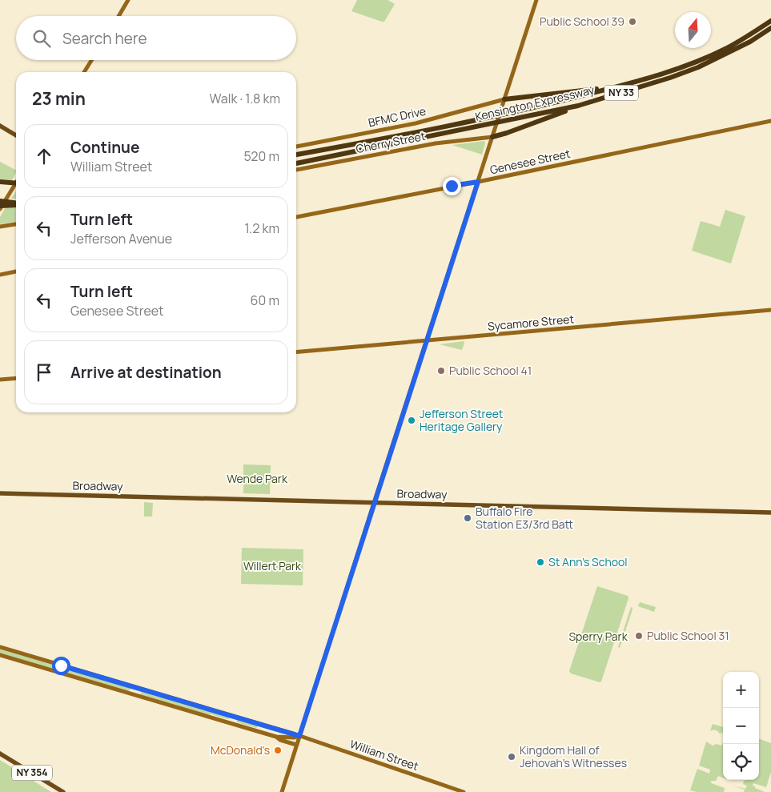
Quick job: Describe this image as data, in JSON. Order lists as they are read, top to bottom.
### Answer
{
  "streets": {
    "highway": ["NY 33", "Kensington Expressway"],
    "main road": ["Broadway", "NY 354"],
    "street": [
      "BFMC Drive",
      "Cherry Street",
      "Genesee Street",
      "Sycamore Street",
      "William Street"
    ]
  },
  "parks": ["Wende Park", "Willert Park", "Sperry Park"],
  "places": [
    "Public School 39",
    "Public School 41",
    "Jefferson Street Heritage Gallery",
    "Buffalo Fire Station E3/3rd Batt",
    "St Ann's School",
    "Public School 31",
    "McDonald's",
    "Kingdom Hall of Jehovah’s Witnesses"
  ],
  "north": "top",
  "page": {
    "search": "Search here",
    "heading": ["23 min", "Walk · 1.8 km"],
    "list": [
      ["Continue", "William Street", "520 m"],
      ["Turn left", "Jefferson Avenue", "1.2 km"],
      ["Turn left", "Genesee Street", "60 m"],
      "Arrive at destination"
    ],
    "map_buttons": ["+", "−"]
  }
}
